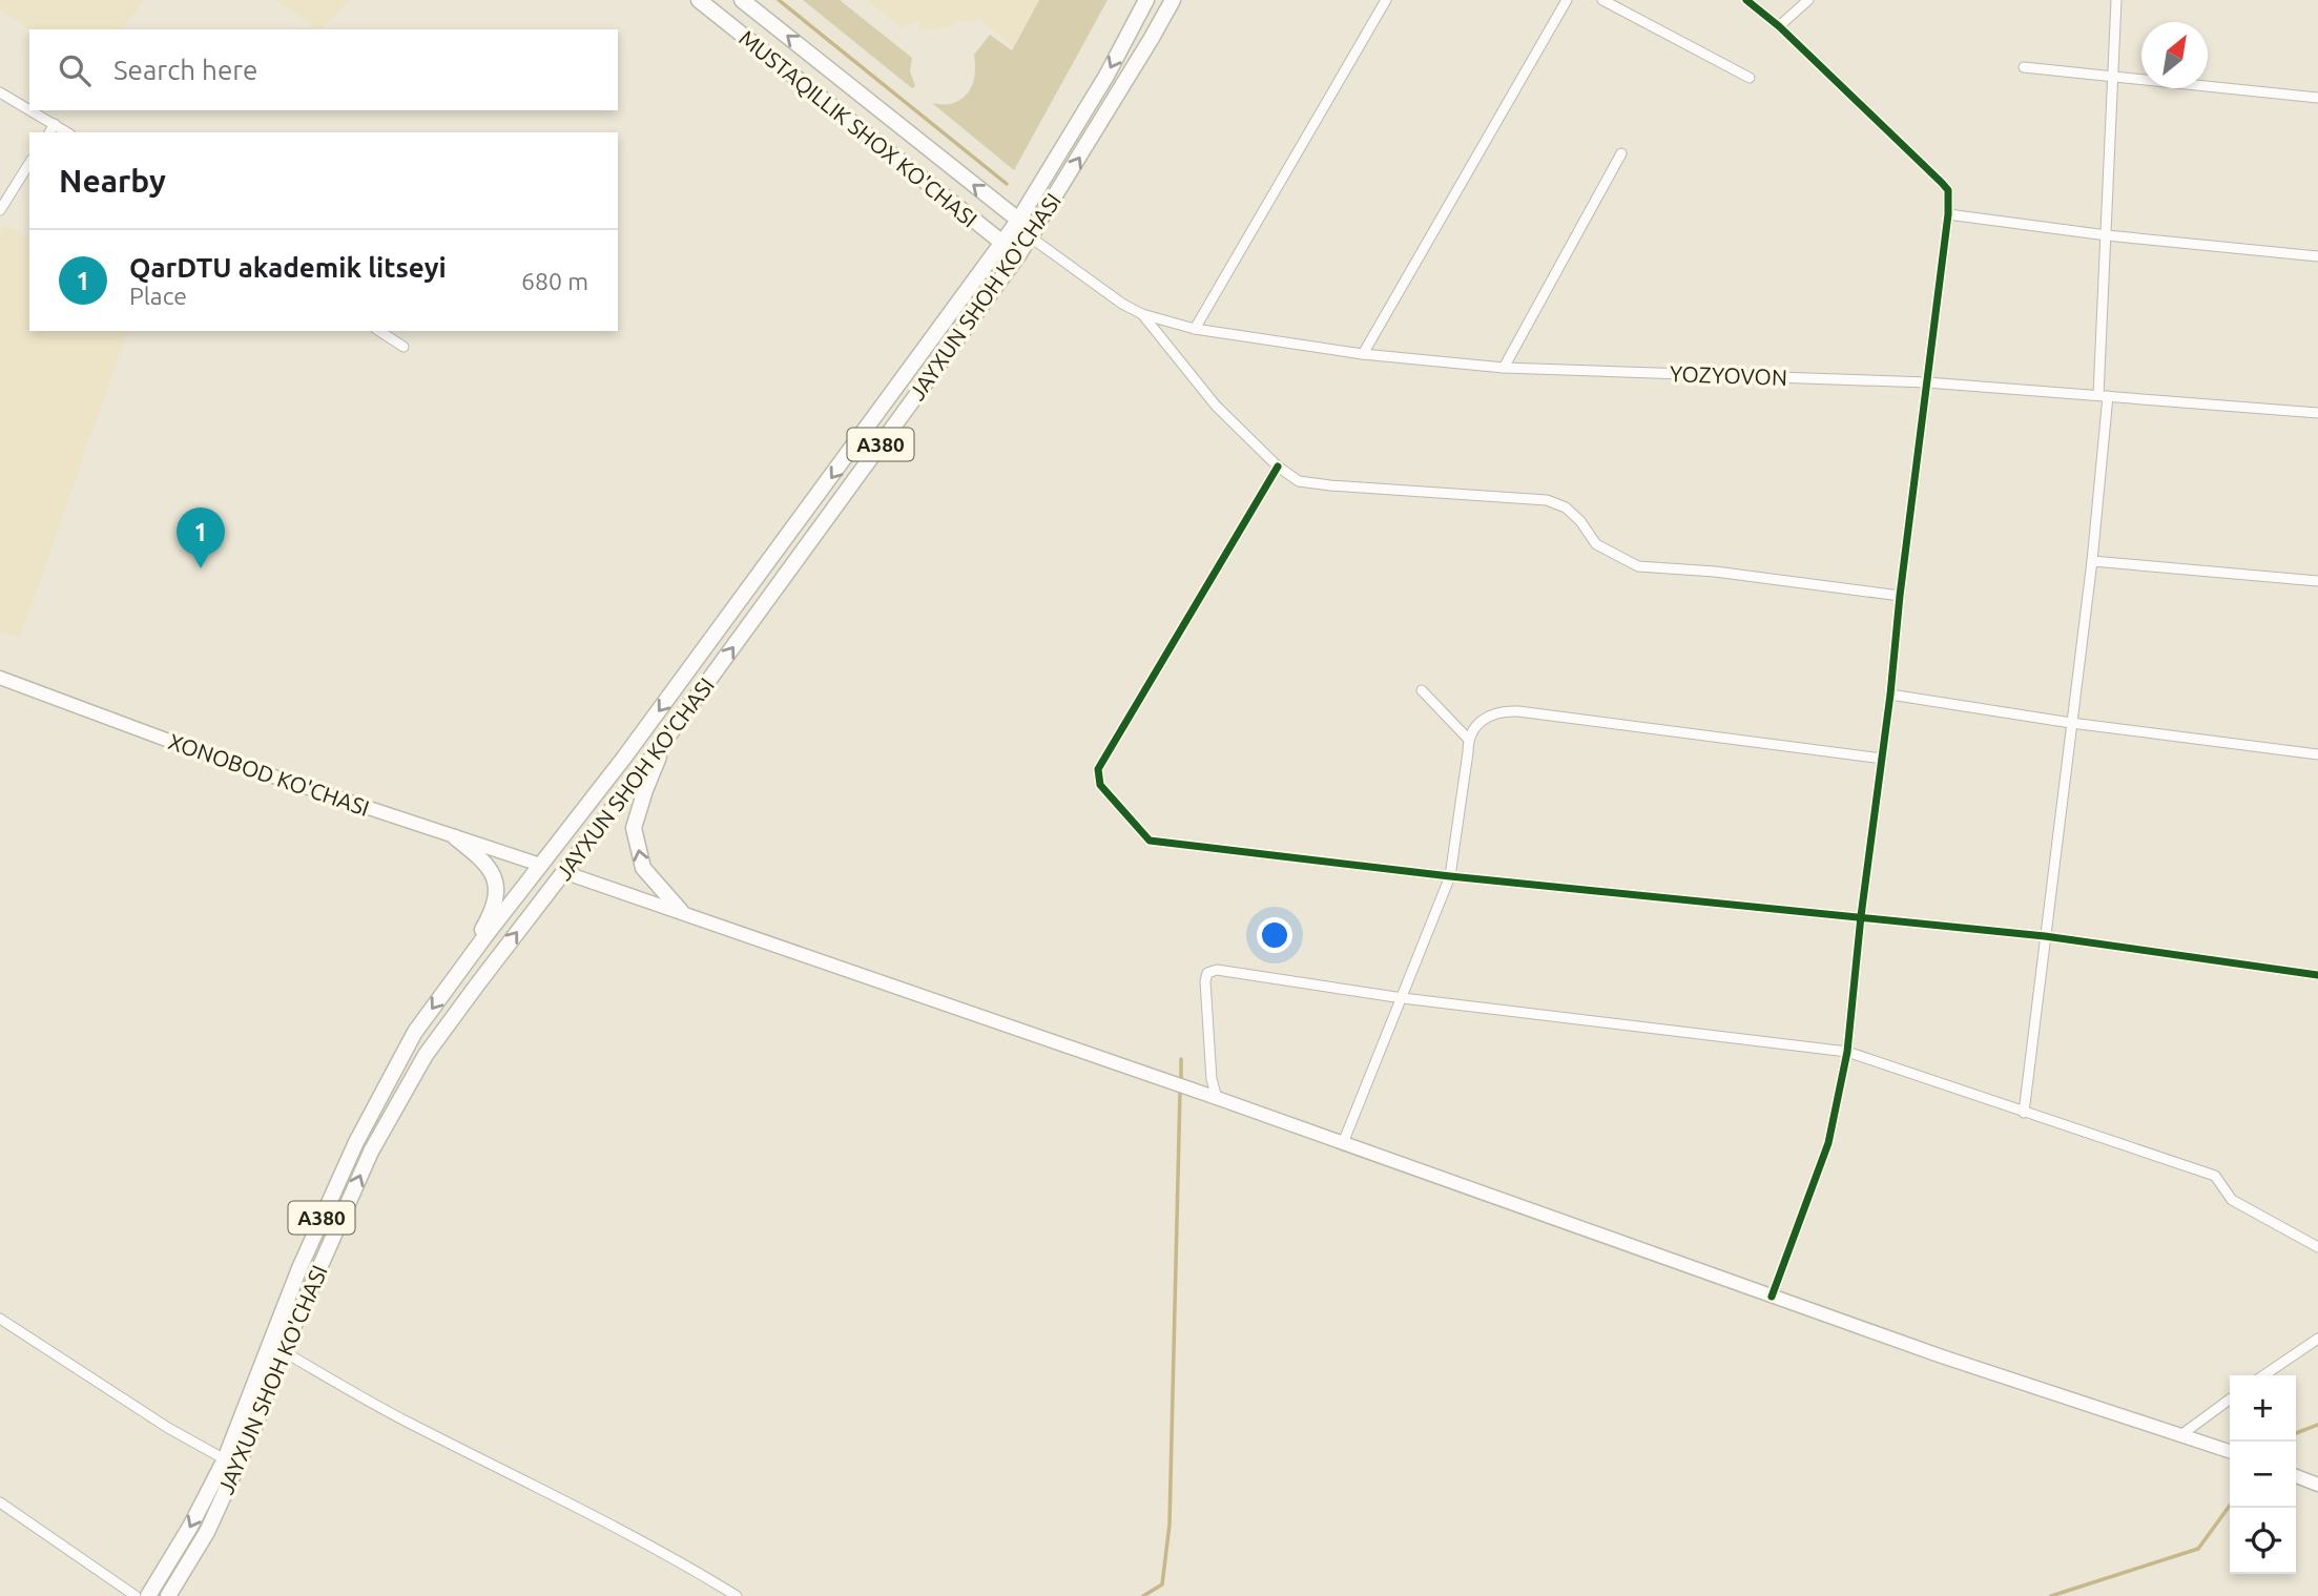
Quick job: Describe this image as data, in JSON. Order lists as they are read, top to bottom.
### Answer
{
  "streets": {
    "main road": [
      "MUSTAQILLIK SHOX KO'CHASI",
      "JAYXUN SHOH KO'CHASI",
      "A380",
      "XONOBOD KO'CHASI"
    ],
    "street": ["YOZYOVON"]
  },
  "crossings": [
    ["MUSTAQILLIK SHOX KO'CHASI", "JAYXUN SHOH KO'CHASI"],
    ["JAYXUN SHOH KO'CHASI", "XONOBOD KO'CHASI"]
  ],
  "north": "top right",
  "page": {
    "search": "Search here",
    "heading": "Nearby",
    "list": [
      {
        "mark": "1",
        "name": "QarDTU akademik litseyi",
        "note": "Place",
        "value": "680 m"
      }
    ],
    "pins": "1",
    "map_buttons": ["+", "−"]
  }
}
